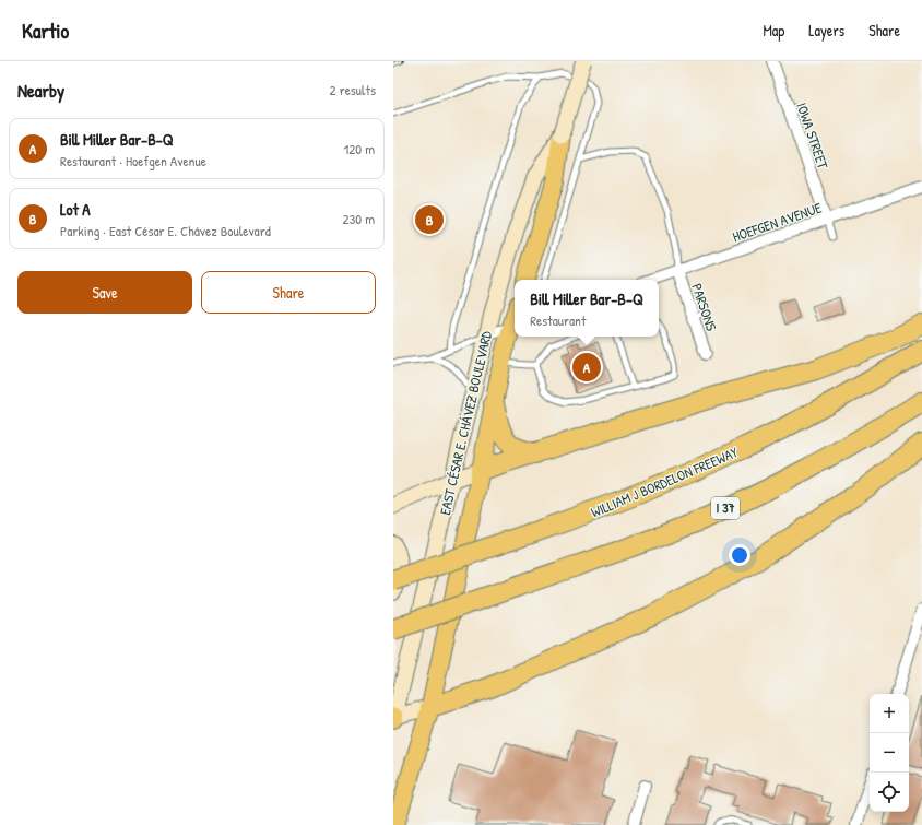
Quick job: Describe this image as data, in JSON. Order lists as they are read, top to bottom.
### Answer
{
  "streets": {
    "highway": ["WILLIAM J BORDELON FREEWAY", "I 37"],
    "main road": ["EAST CÉSAR E. CHÁVEZ BOULEVARD"],
    "street": ["IOWA STREET", "HOEFGEN AVENUE", "PARSONS"]
  },
  "crossings": [
    ["IOWA STREET", "HOEFGEN AVENUE"],
    ["HOEFGEN AVENUE", "PARSONS"]
  ],
  "page": {
    "header": "Kartio",
    "nav": ["Map", "Layers", "Share"],
    "heading": ["Nearby", "2 results"],
    "list": [
      {
        "mark": "A",
        "name": "Bill Miller Bar-B-Q",
        "note": "Restaurant · Hoefgen Avenue",
        "value": "120 m"
      },
      {
        "mark": "B",
        "name": "Lot A",
        "note": "Parking · East César E. Chávez Boulevard",
        "value": "230 m"
      }
    ],
    "pins": ["B", "A"],
    "buttons": ["Save", "Share"],
    "popup": ["Bill Miller Bar-B-Q", "Restaurant"],
    "map_buttons": ["+", "−"]
  }
}
